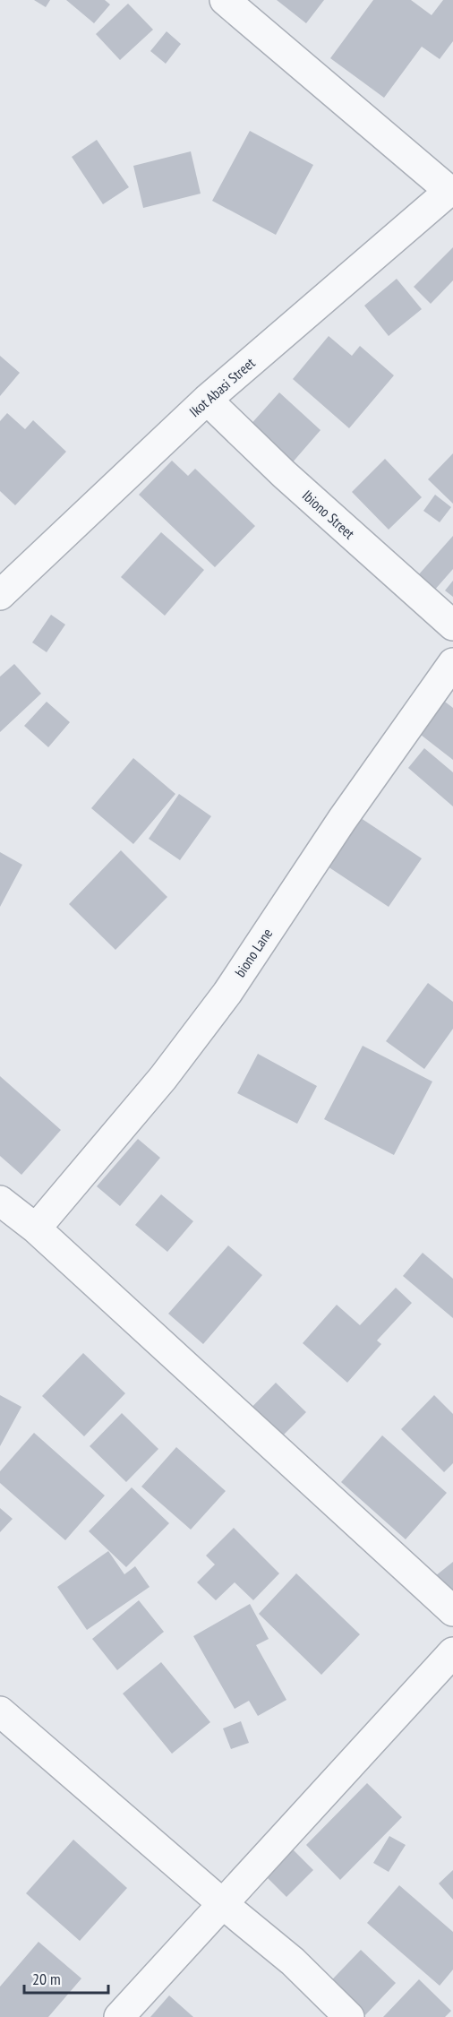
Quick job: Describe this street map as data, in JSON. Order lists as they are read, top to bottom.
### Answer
{
  "streets": {
    "street": ["Ikot Abasi Street", "Ibiono Street", "biono Lane"]
  },
  "crossings": [
    ["Ikot Abasi Street", "Ibiono Street"]
  ],
  "scale_bar": "20 m"
}
